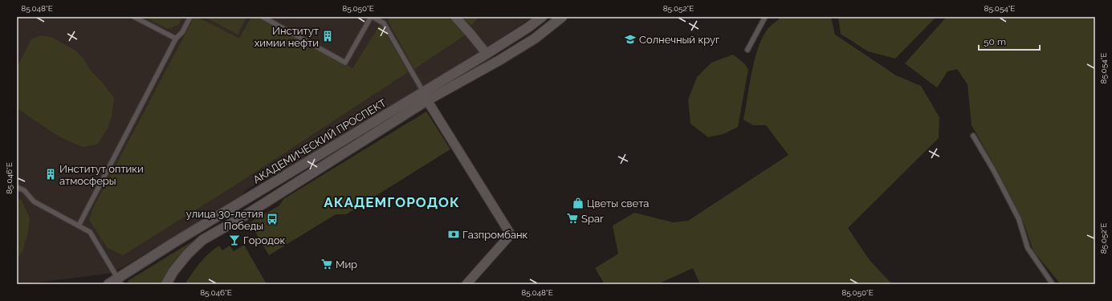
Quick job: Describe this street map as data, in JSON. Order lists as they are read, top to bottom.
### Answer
{
  "streets": {
    "main road": ["АКАДЕМИЧЕСКИЙ ПРОСПЕКТ"]
  },
  "districts": ["АКАДЕМГОРОДОК"],
  "places": {
    "building": ["Институт химии нефти", "Институт оптики атмосферы"],
    "school or university": ["Солнечный круг"],
    "shop": ["Цветы света"],
    "supermarket": ["Spar", "Мир"],
    "bus stop": ["улица 30-летия Победы"],
    "bank": ["Газпромбанк"],
    "bar": ["Городок"]
  },
  "scale_bar": "50 m",
  "coordinates": [
    "85.048°E",
    "85.050°E",
    "85.052°E",
    "85.054°E",
    "85.046°E"
  ]
}
